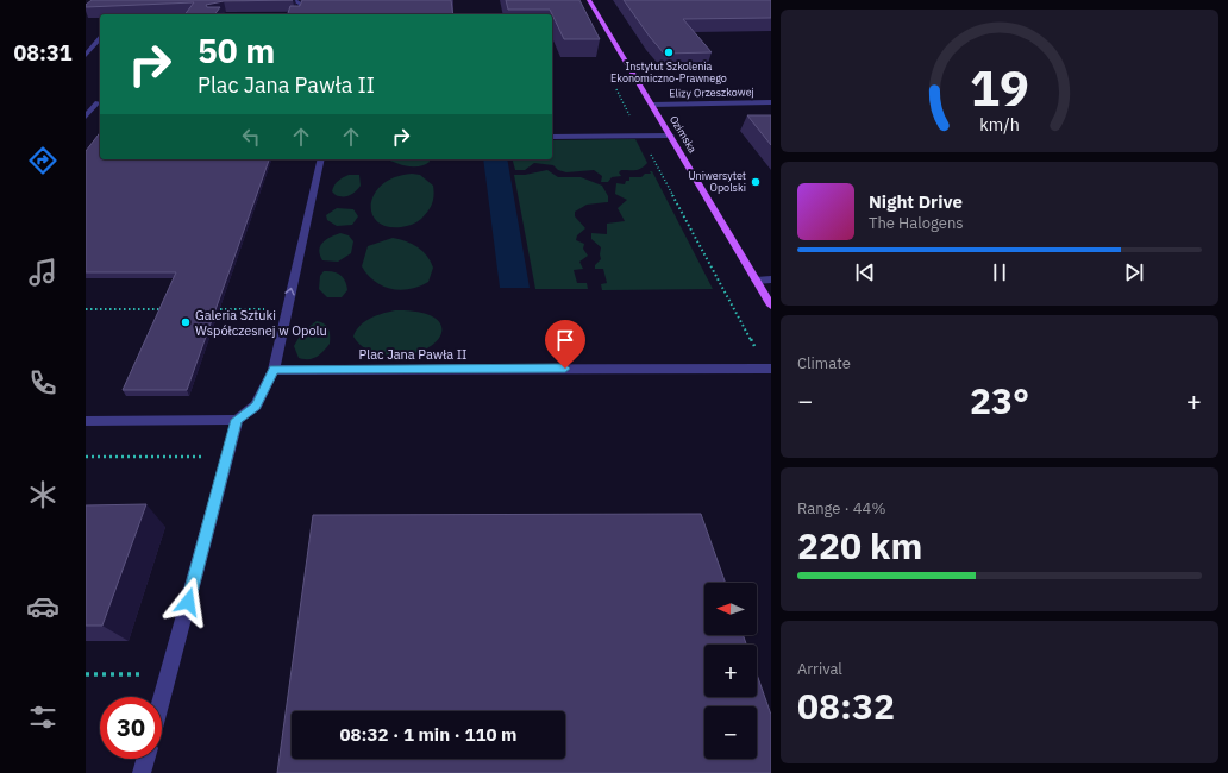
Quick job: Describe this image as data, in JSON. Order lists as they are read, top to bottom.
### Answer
{
  "streets": {
    "main road": ["Ozimska"],
    "street": ["Elizy Orzeszkowej", "Plac Jana Pawła II"]
  },
  "crossings": [
    ["Elizy Orzeszkowej", "Ozimska"]
  ],
  "places": ["Instytut Szkolenia Ekonomiczno-Prawnego", "Uniwersytet Opolski", "Galeria Sztuki Współczesnej w Opolu"],
  "north": "left",
  "page": {
    "tabs": "08:31",
    "turn": ["50 m", "Plac Jana Pawła II"],
    "song": ["Night Drive", "The Halogens"],
    "tile": [
      "Climate",
      ["Range · 44%", "220 km"],
      ["Arrival", "08:32"]
    ],
    "heat": ["−", "23°", "+"],
    "map_buttons": ["+", "−"],
    "limit": "30",
    "trip": "08:32 · 1 min · 110 m",
    "gauge": ["19", "km/h"]
  }
}
